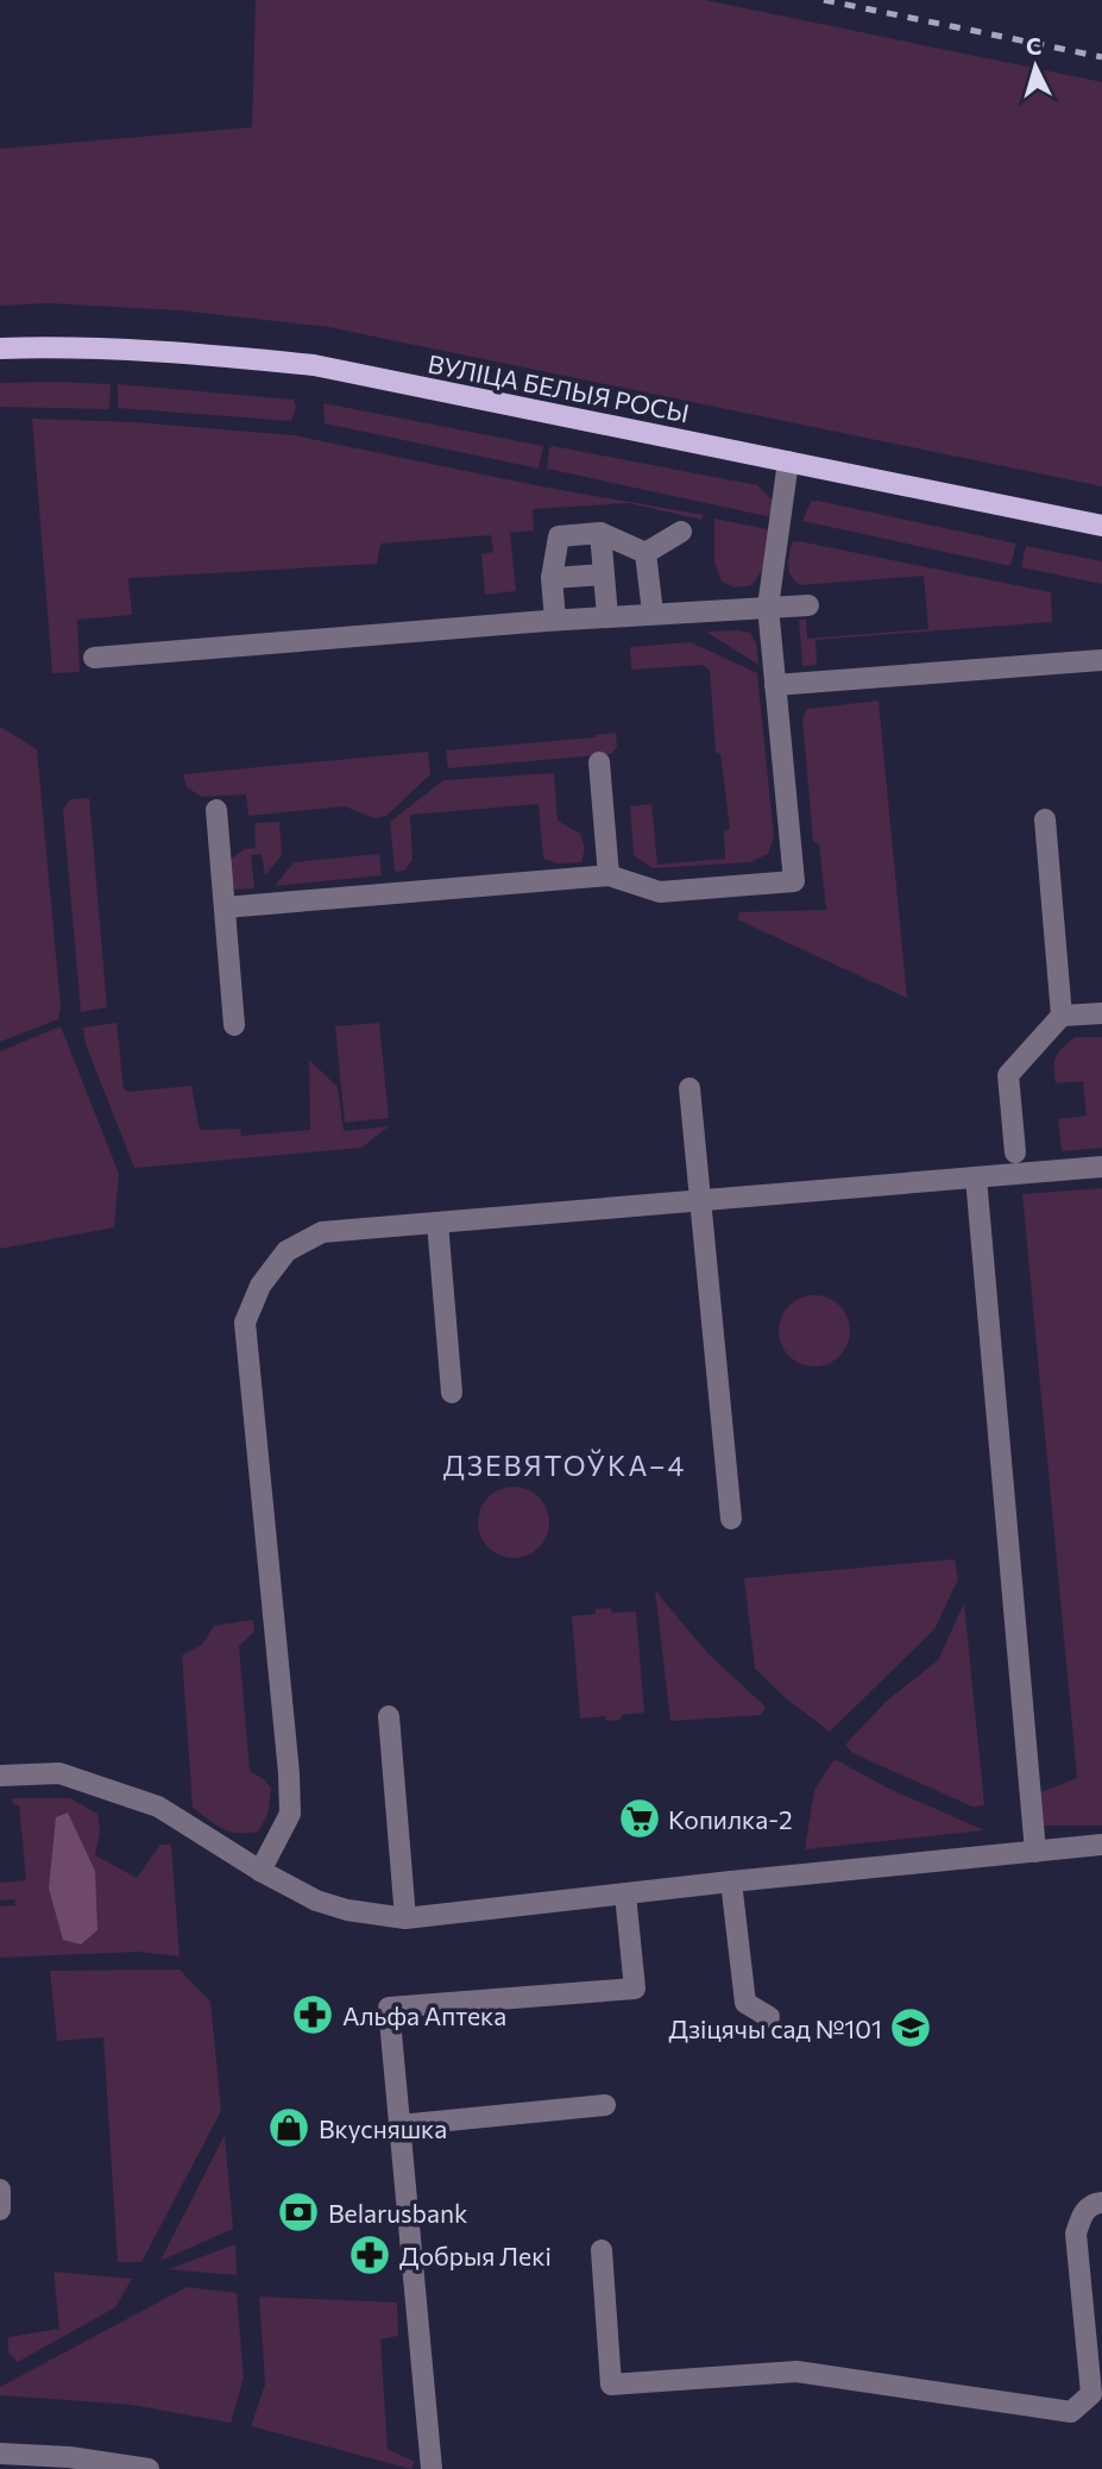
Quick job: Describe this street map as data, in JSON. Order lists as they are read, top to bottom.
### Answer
{
  "streets": {
    "main road": ["ВУЛІЦА БЕЛЫЯ РОСЫ"]
  },
  "districts": ["ДЗЕВЯТОЎКА–4"],
  "places": {
    "supermarket": ["Копилка-2"],
    "pharmacy": ["Альфа Аптека", "Добрыя Лекі"],
    "school or university": ["Дзіцячы сад №101"],
    "shop": ["Вкусняшка"],
    "bank": ["Belarusbank"]
  },
  "north": "top"
}
